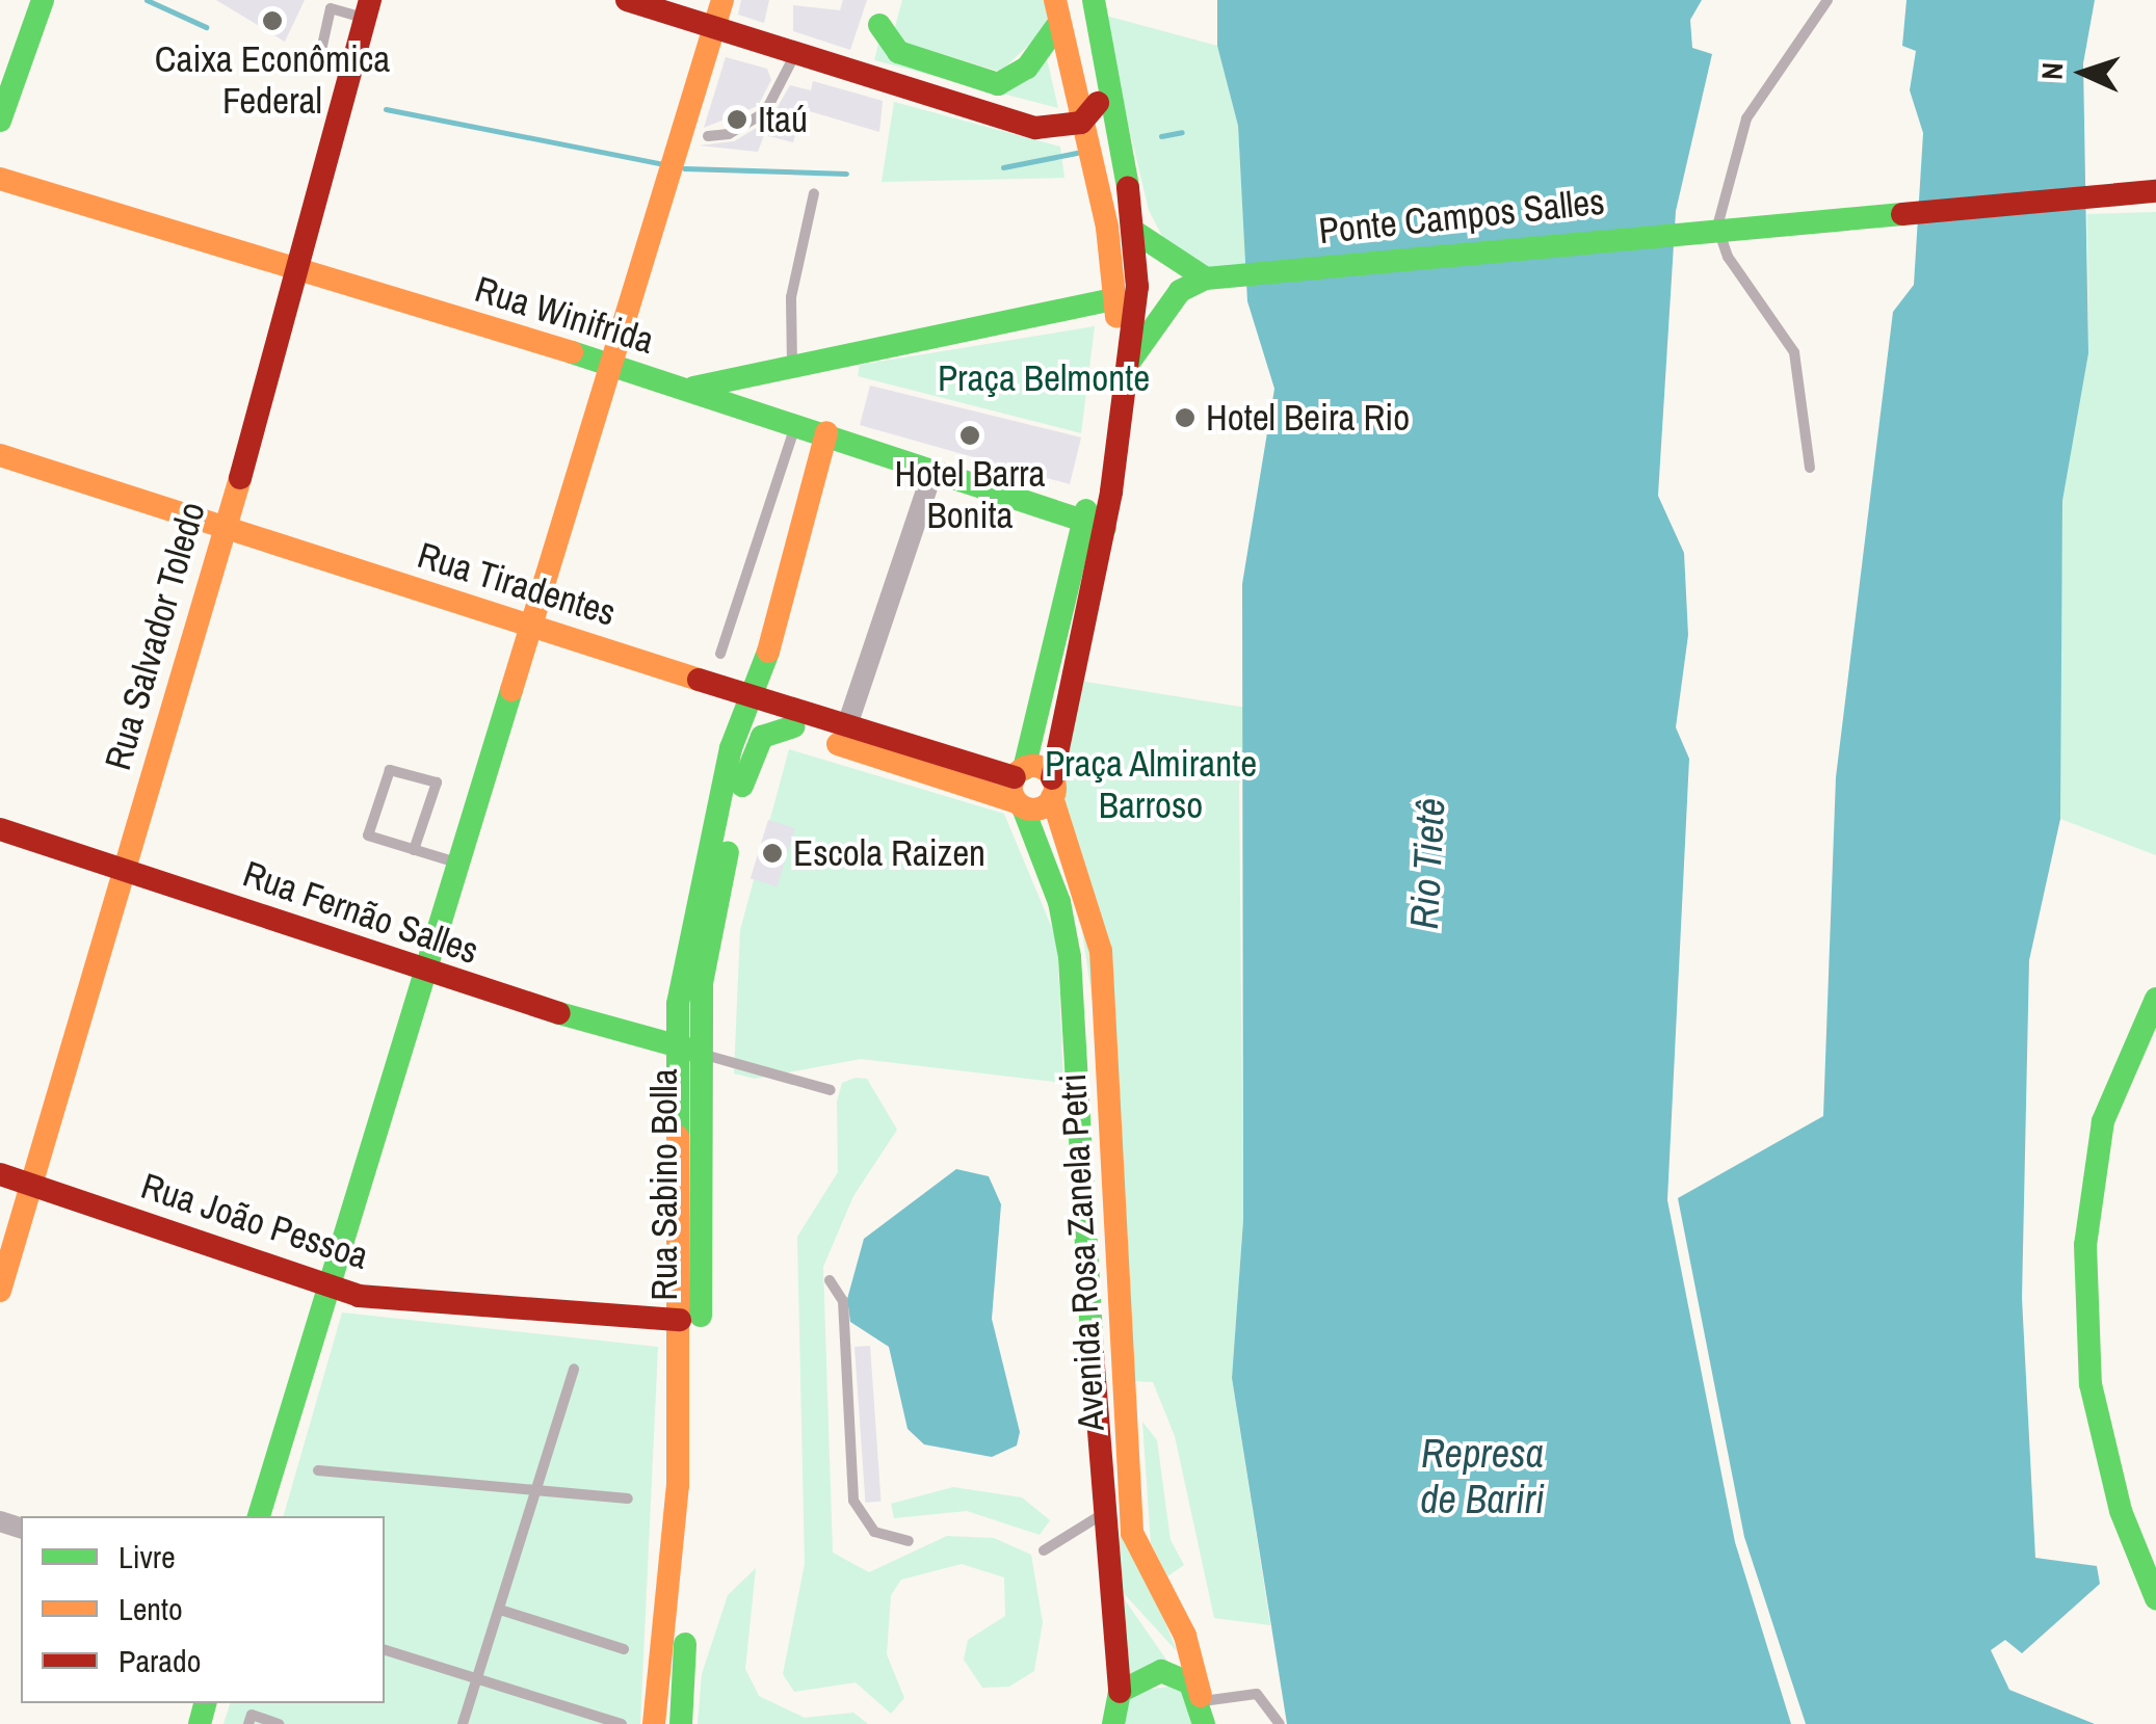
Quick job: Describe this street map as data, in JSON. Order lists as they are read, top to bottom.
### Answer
{
  "streets": {
    "main road": [
      "Ponte Campos Salles",
      "Rua Winifrida",
      "Rua Tiradentes",
      "Rua Salvador Toledo",
      "Rua Fernão Salles",
      "Rua Sabino Bolla",
      "Rua João Pessoa",
      "Avenida Rosa Zanela Petri"
    ]
  },
  "crossings": [
    ["Rua Winifrida", "Rua Salvador Toledo"],
    ["Rua Winifrida", "Rua Sabino Bolla"],
    ["Rua Winifrida", "Avenida Rosa Zanela Petri"],
    ["Rua Tiradentes", "Rua Salvador Toledo"],
    ["Rua Tiradentes", "Rua Sabino Bolla"],
    ["Rua Tiradentes", "Avenida Rosa Zanela Petri"],
    ["Rua Salvador Toledo", "Rua Fernão Salles"],
    ["Rua Salvador Toledo", "Rua João Pessoa"],
    ["Rua Fernão Salles", "Rua Sabino Bolla"],
    ["Rua Sabino Bolla", "Rua João Pessoa"]
  ],
  "water": ["Rio Tietê", "Represa de Bariri"],
  "parks": ["Praça Belmonte", "Praça Almirante Barroso"],
  "places": [
    "Caixa Econômica Federal",
    "Itaú",
    "Hotel Beira Rio",
    "Hotel Barra Bonita",
    "Escola Raizen"
  ],
  "legend": ["Livre", "Lento", "Parado"],
  "north": "left"
}
